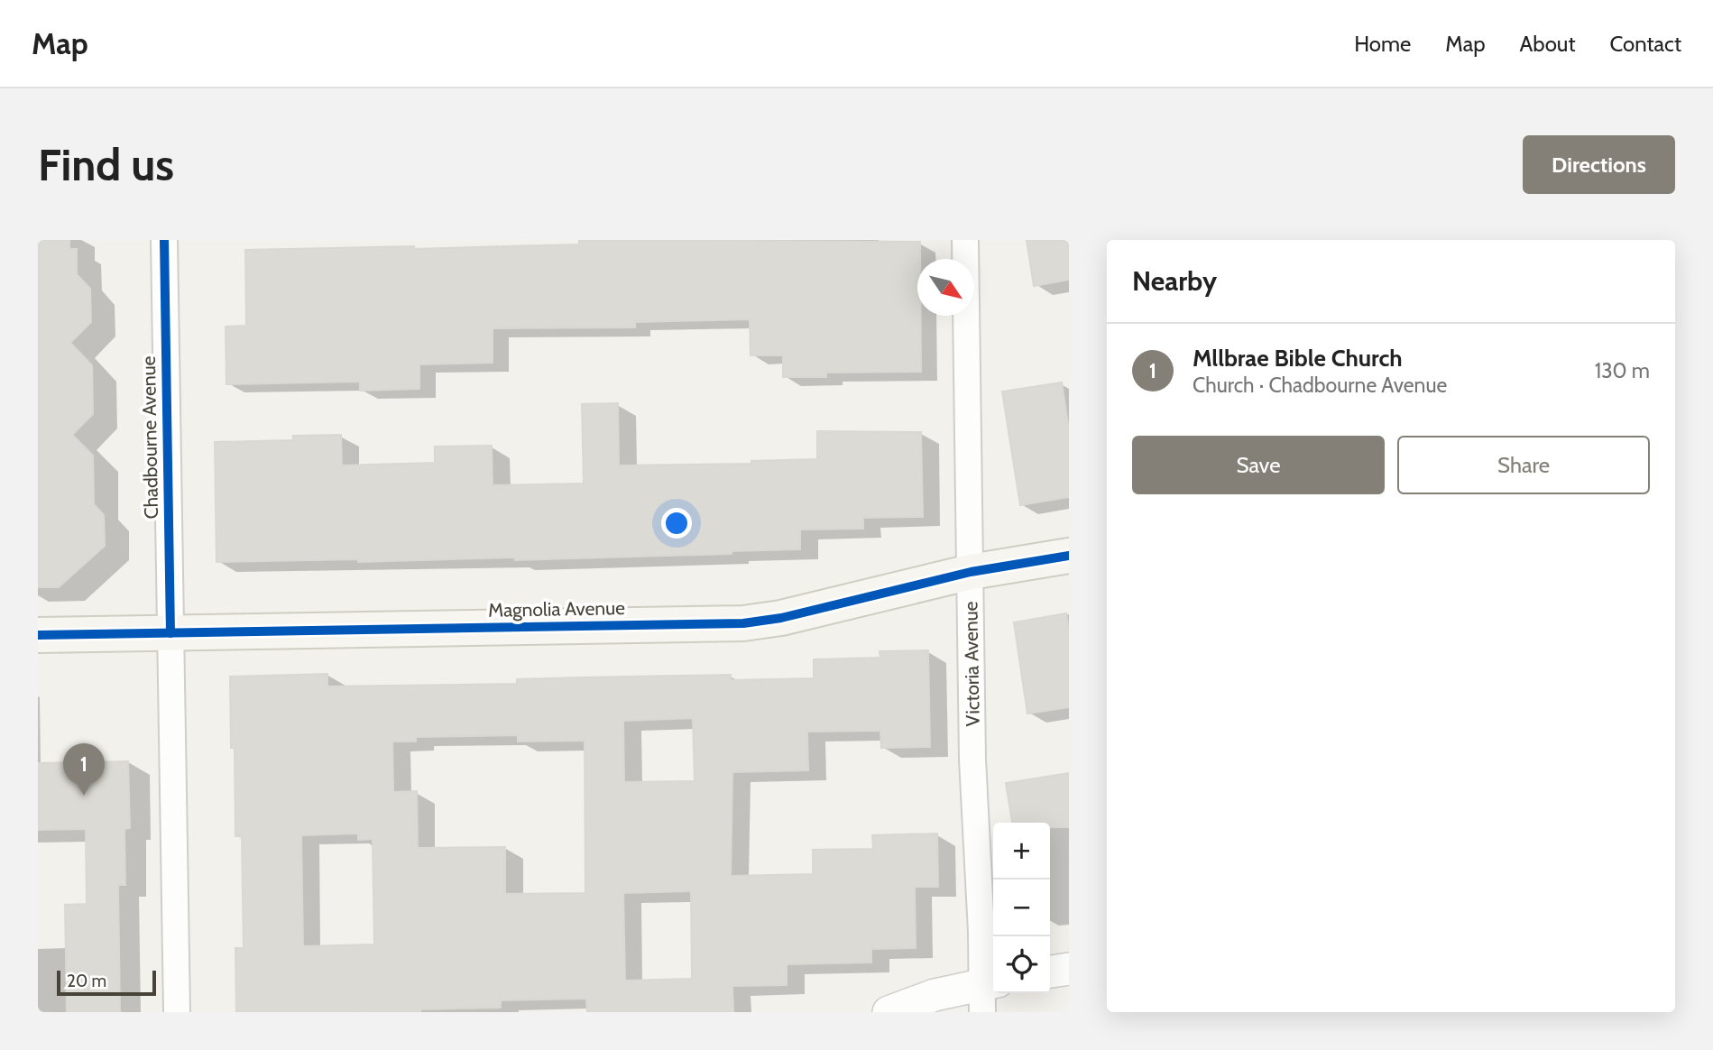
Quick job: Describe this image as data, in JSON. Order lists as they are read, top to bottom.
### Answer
{
  "streets": {
    "main road": ["Magnolia Avenue"],
    "street": ["Chadbourne Avenue", "Victoria Avenue"]
  },
  "crossings": [
    ["Chadbourne Avenue", "Magnolia Avenue"],
    ["Magnolia Avenue", "Victoria Avenue"]
  ],
  "scale_bar": "20 m",
  "north": "bottom right",
  "page": {
    "header": "Map",
    "nav": [
      "Home",
      "Map",
      "About",
      "Contact"
    ],
    "buttons": [
      "Directions",
      ["Save", "Share"]
    ],
    "title": "Find us",
    "heading": "Nearby",
    "list": [
      {
        "mark": "1",
        "name": "Mllbrae Bible Church",
        "note": "Church · Chadbourne Avenue",
        "value": "130 m"
      }
    ],
    "pins": "1",
    "map_buttons": ["+", "−"],
    "scale": "20 m"
  }
}
